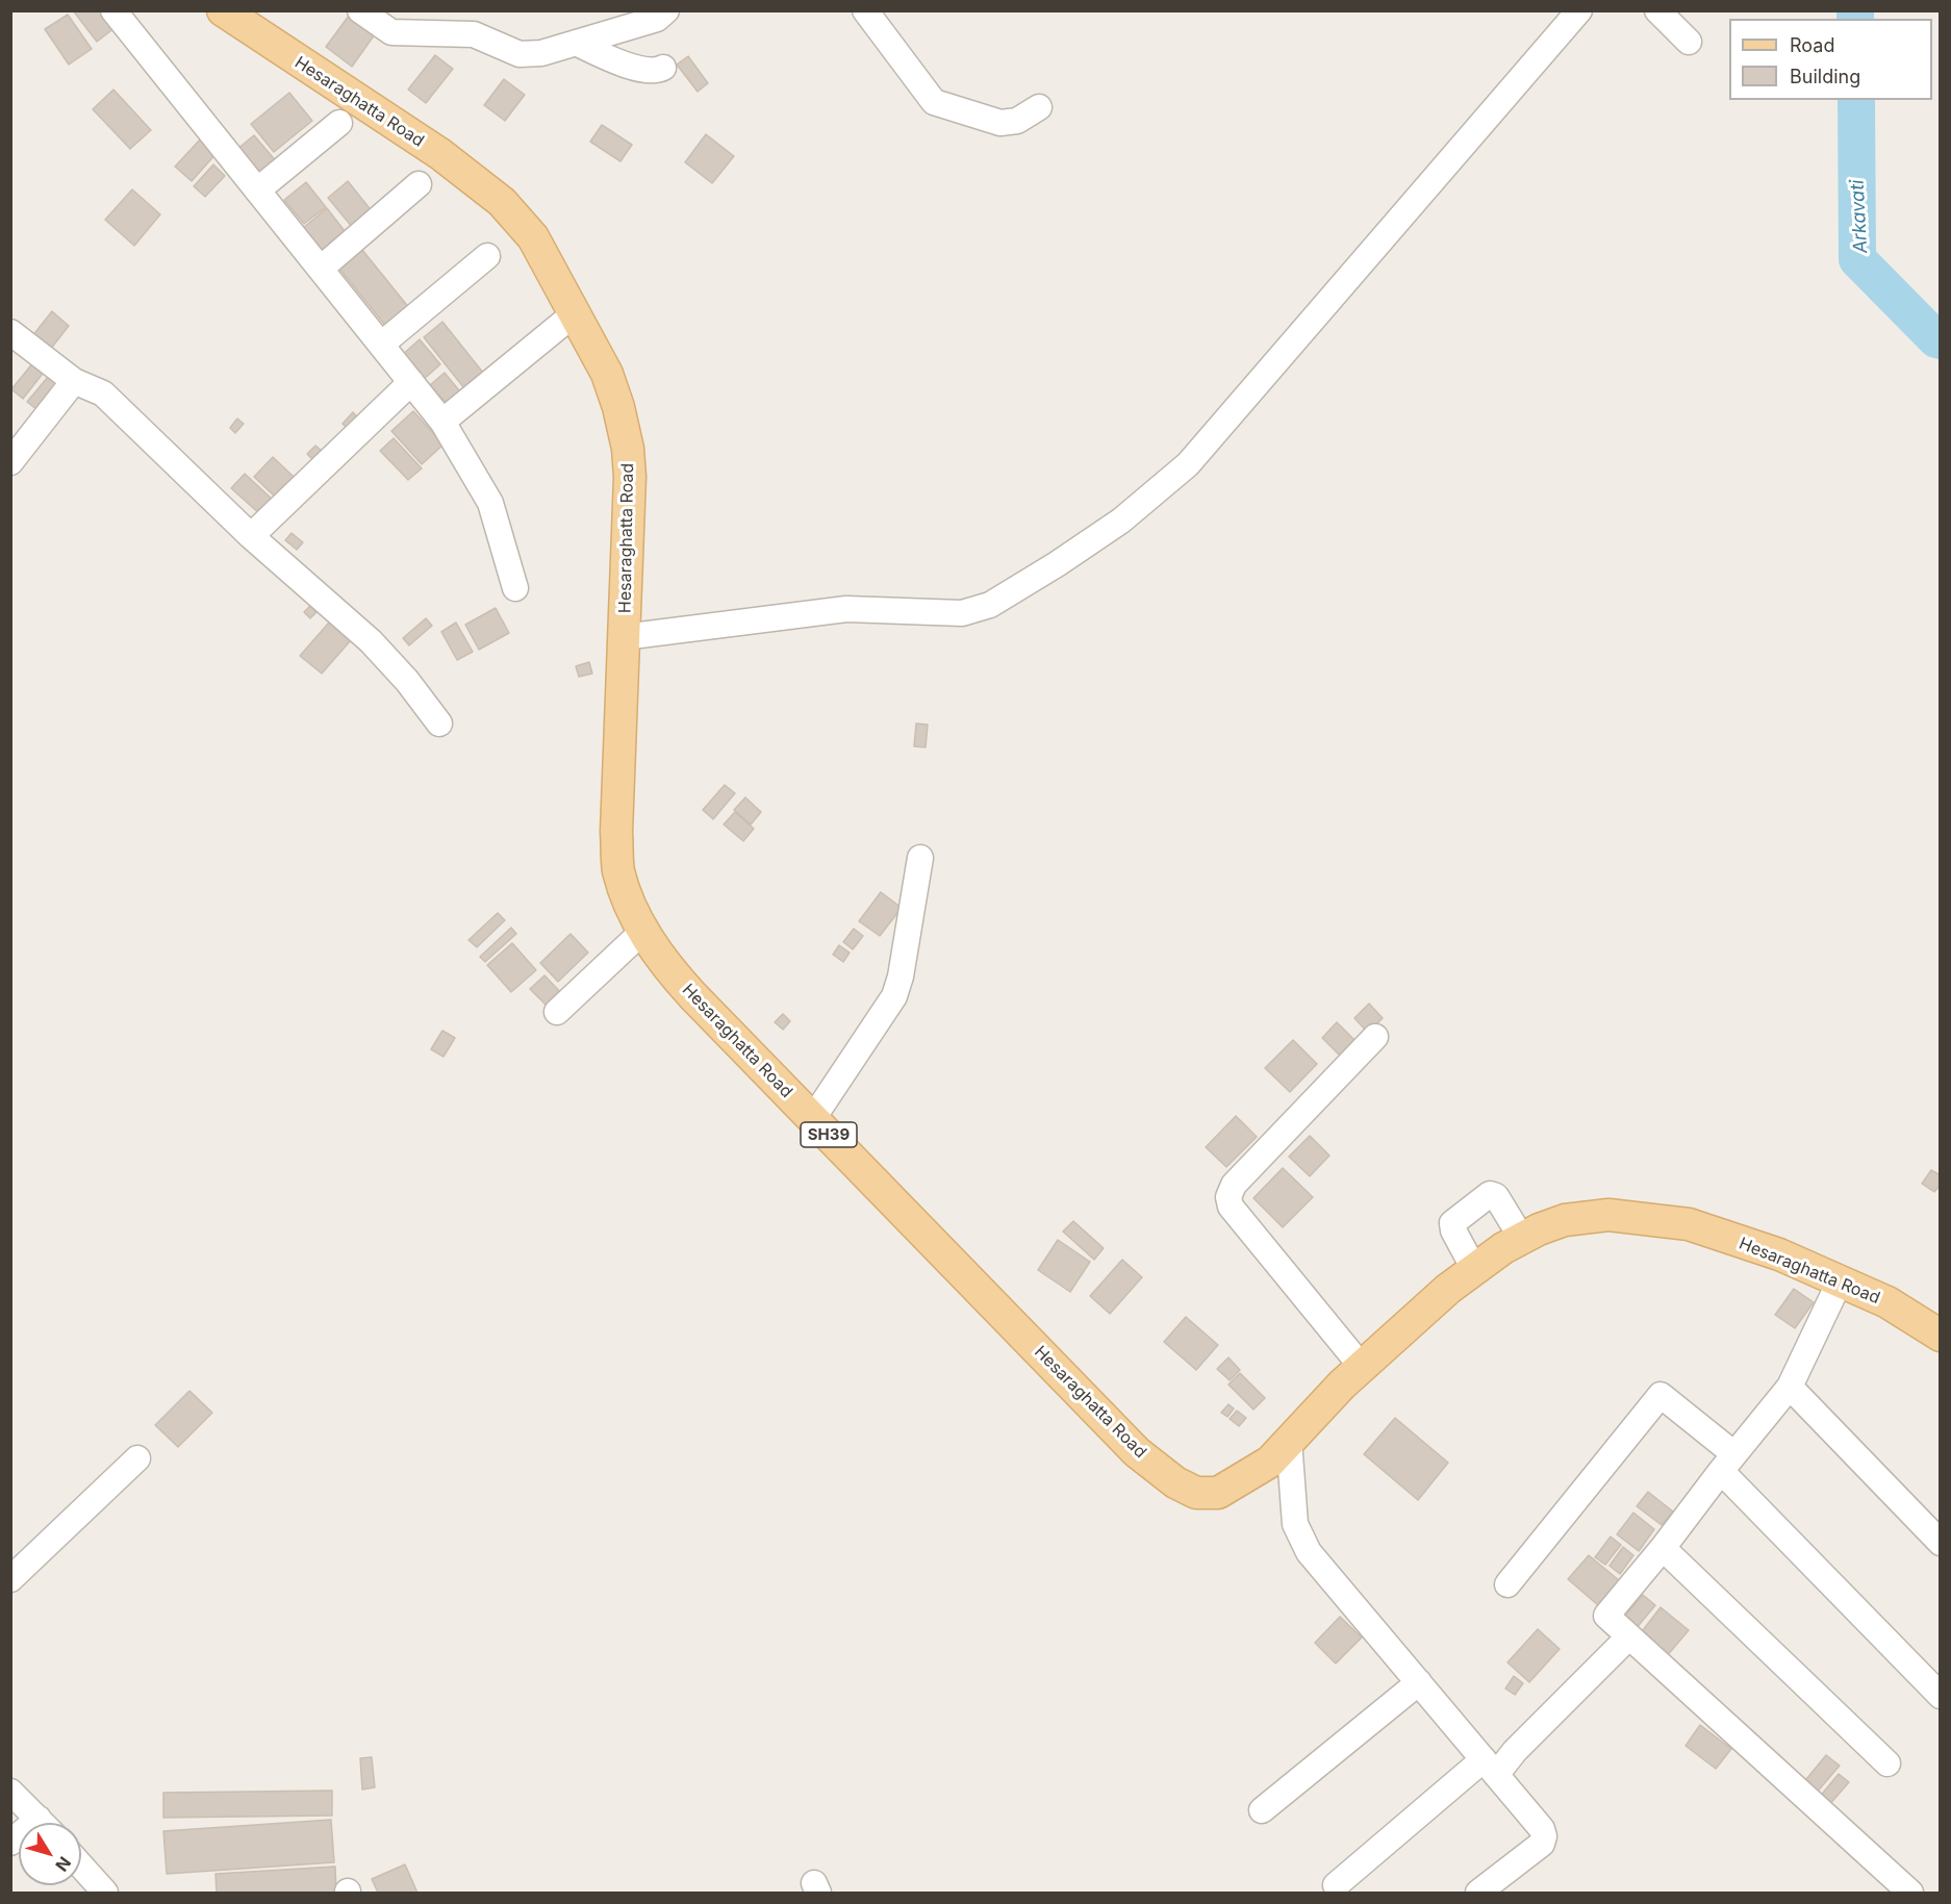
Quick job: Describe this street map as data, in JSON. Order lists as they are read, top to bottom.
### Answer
{
  "streets": {
    "main road": ["Hesaraghatta Road", "SH39"]
  },
  "water": ["Arkavati"],
  "legend": ["Road", "Building"],
  "north": "bottom right"
}
